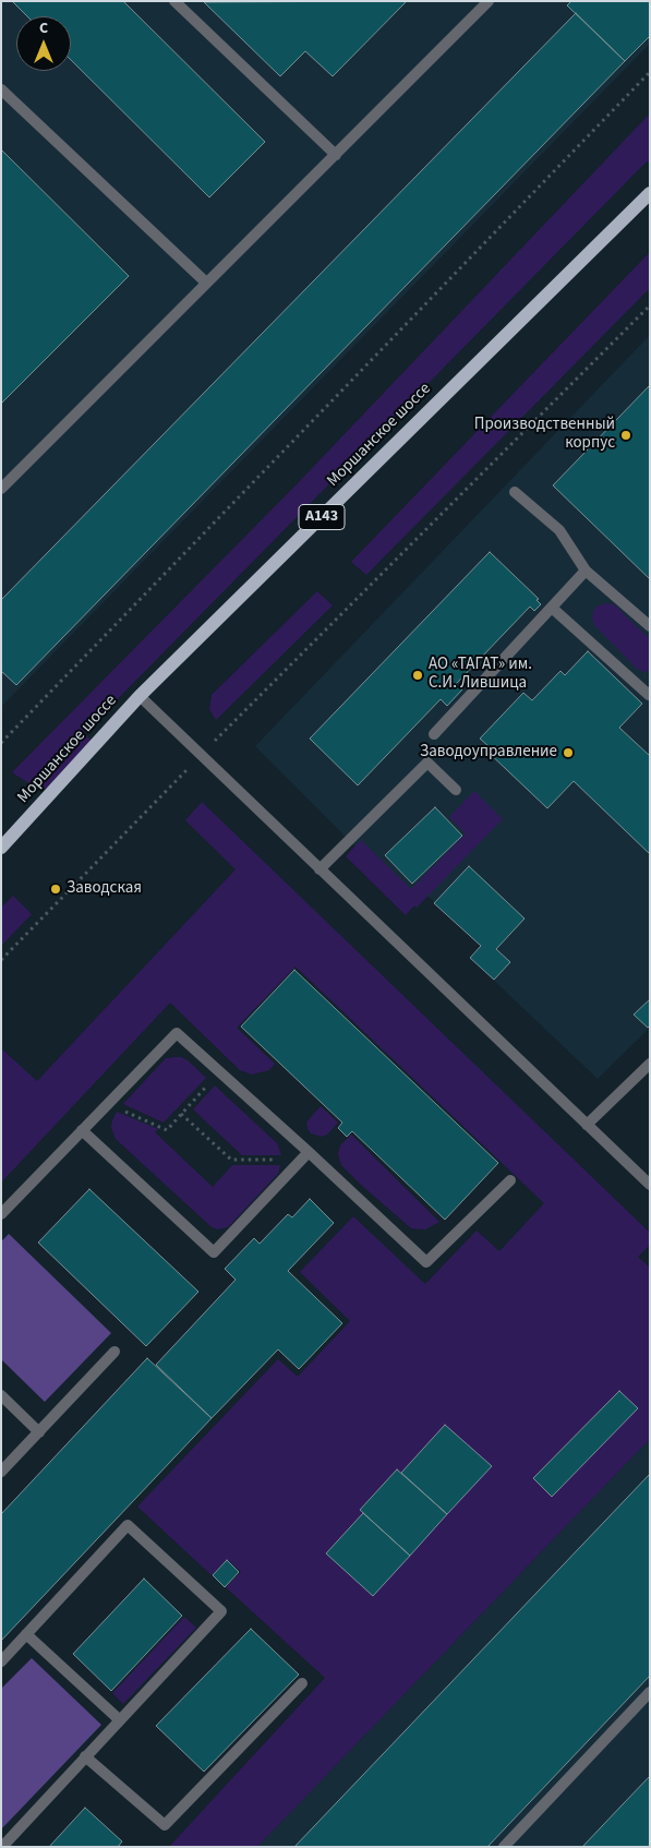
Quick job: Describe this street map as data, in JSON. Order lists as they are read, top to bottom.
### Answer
{
  "streets": {
    "main road": ["Моршанское шоссе", "А143"]
  },
  "places": [
    "Производственный корпус",
    "АО «ТАГАТ» им. С.И. Лившица",
    "Заводоуправление",
    "Заводская"
  ],
  "north": "top"
}
